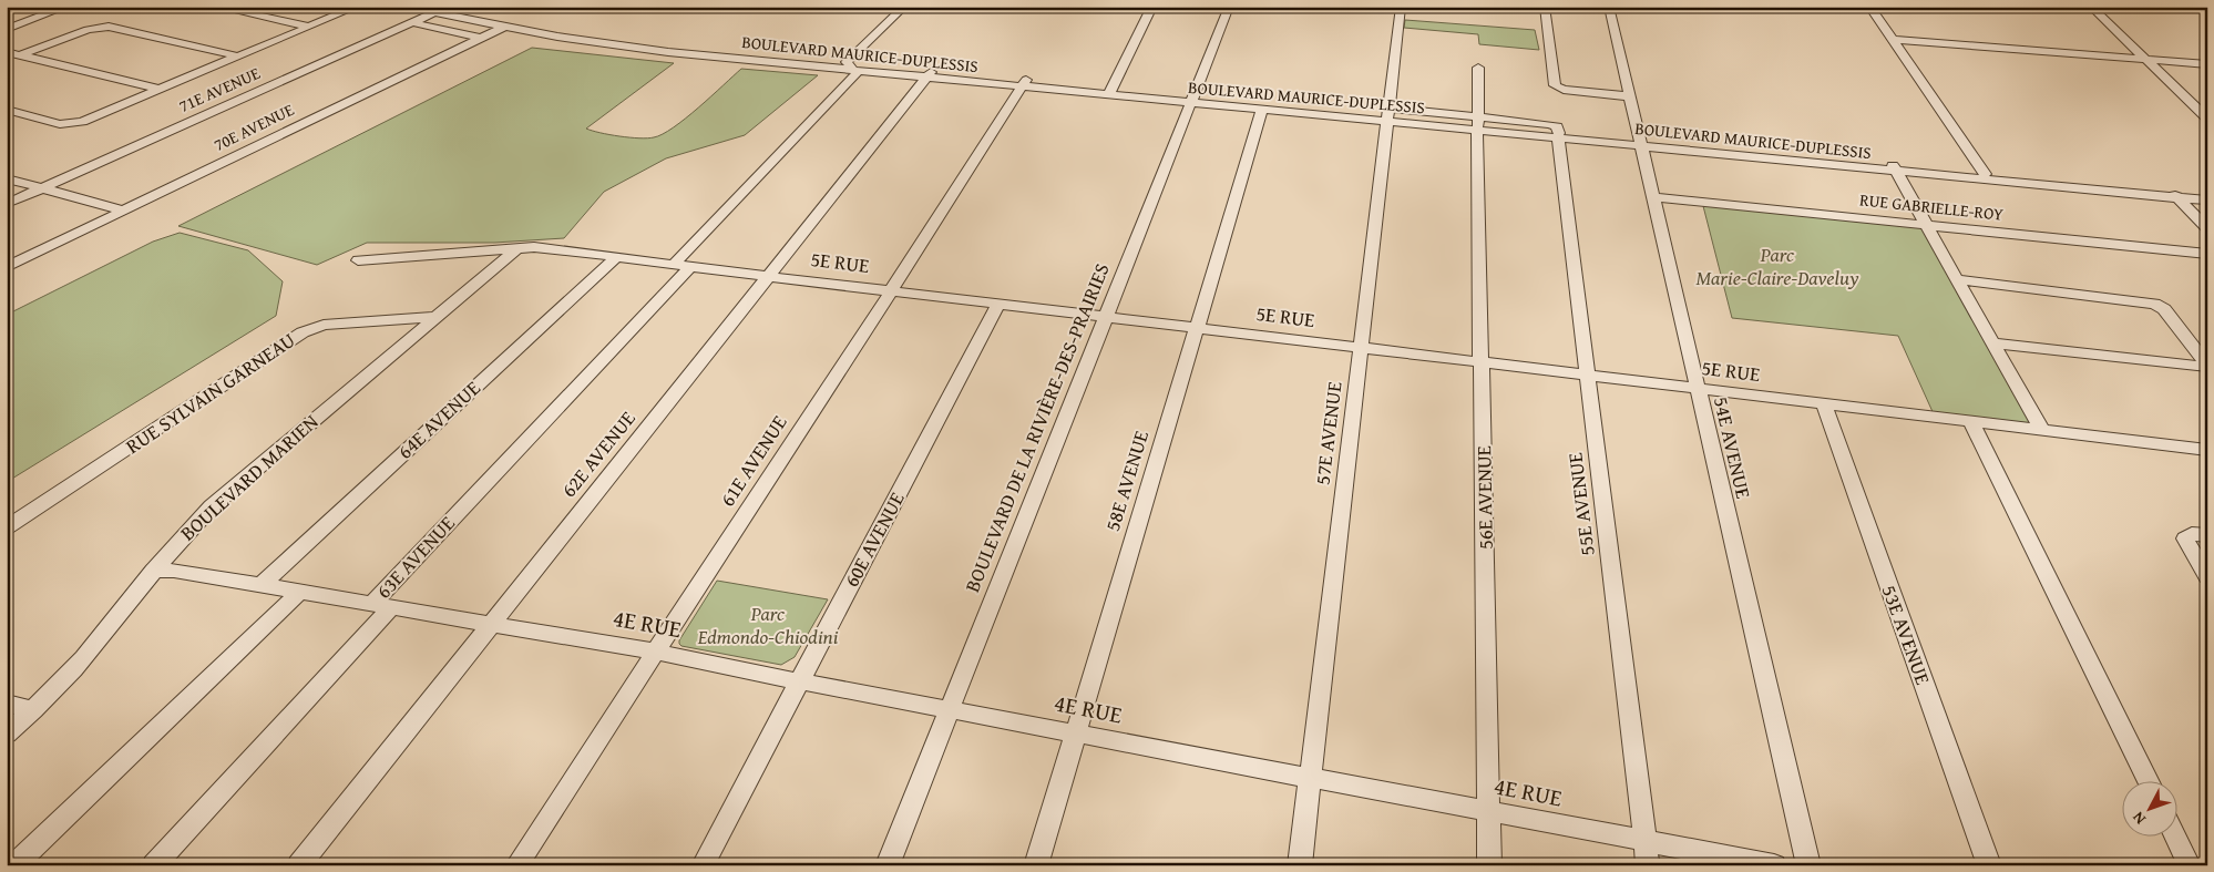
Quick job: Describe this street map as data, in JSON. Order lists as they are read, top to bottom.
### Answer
{
  "streets": {
    "street": [
      "BOULEVARD MAURICE-DUPLESSIS",
      "71E AVENUE",
      "70E AVENUE",
      "RUE GABRIELLE-ROY",
      "5E RUE",
      "RUE SYLVAIN GARNEAU",
      "64E AVENUE",
      "BOULEVARD DE LA RIVIÈRE-DES-PRAIRIES",
      "57E AVENUE",
      "54E AVENUE",
      "62E AVENUE",
      "61E AVENUE",
      "BOULEVARD MARIEN",
      "58E AVENUE",
      "56E AVENUE",
      "55E AVENUE",
      "60E AVENUE",
      "63E AVENUE",
      "4E RUE",
      "53E AVENUE"
    ]
  },
  "crossings": [
    ["BOULEVARD MAURICE-DUPLESSIS", "71E AVENUE"],
    ["BOULEVARD MAURICE-DUPLESSIS", "70E AVENUE"],
    ["BOULEVARD MAURICE-DUPLESSIS", "BOULEVARD DE LA RIVIÈRE-DES-PRAIRIES"],
    ["BOULEVARD MAURICE-DUPLESSIS", "57E AVENUE"],
    ["BOULEVARD MAURICE-DUPLESSIS", "54E AVENUE"],
    ["BOULEVARD MAURICE-DUPLESSIS", "62E AVENUE"],
    ["BOULEVARD MAURICE-DUPLESSIS", "61E AVENUE"],
    ["BOULEVARD MAURICE-DUPLESSIS", "58E AVENUE"],
    ["BOULEVARD MAURICE-DUPLESSIS", "56E AVENUE"],
    ["BOULEVARD MAURICE-DUPLESSIS", "55E AVENUE"],
    ["RUE GABRIELLE-ROY", "54E AVENUE"],
    ["5E RUE", "64E AVENUE"],
    ["5E RUE", "BOULEVARD DE LA RIVIÈRE-DES-PRAIRIES"],
    ["5E RUE", "57E AVENUE"],
    ["5E RUE", "54E AVENUE"],
    ["5E RUE", "62E AVENUE"],
    ["5E RUE", "61E AVENUE"],
    ["5E RUE", "BOULEVARD MARIEN"],
    ["5E RUE", "58E AVENUE"],
    ["5E RUE", "56E AVENUE"],
    ["5E RUE", "55E AVENUE"],
    ["5E RUE", "60E AVENUE"],
    ["5E RUE", "63E AVENUE"],
    ["5E RUE", "53E AVENUE"],
    ["RUE SYLVAIN GARNEAU", "BOULEVARD MARIEN"],
    ["64E AVENUE", "4E RUE"],
    ["BOULEVARD DE LA RIVIÈRE-DES-PRAIRIES", "4E RUE"],
    ["57E AVENUE", "4E RUE"],
    ["62E AVENUE", "4E RUE"],
    ["61E AVENUE", "4E RUE"],
    ["BOULEVARD MARIEN", "4E RUE"],
    ["58E AVENUE", "4E RUE"],
    ["56E AVENUE", "4E RUE"],
    ["55E AVENUE", "4E RUE"],
    ["60E AVENUE", "4E RUE"],
    ["63E AVENUE", "4E RUE"]
  ],
  "parks": ["Parc Marie-Claire-Daveluy", "Parc Edmondo-Chiodini"],
  "north": "bottom left"
}
